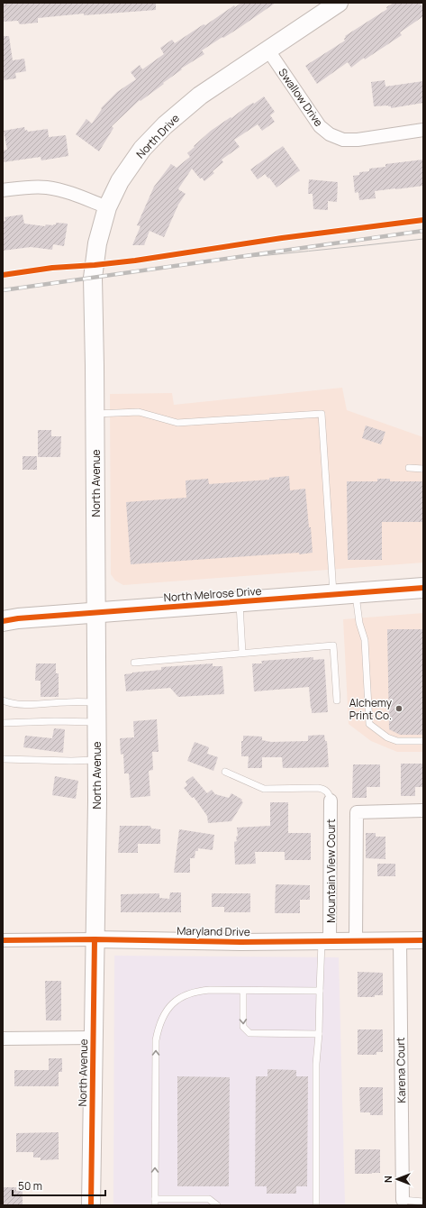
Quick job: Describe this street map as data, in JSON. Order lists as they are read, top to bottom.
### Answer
{
  "streets": {
    "main road": ["North Drive", "North Avenue", "North Melrose Drive"],
    "street": [
      "Swallow Drive",
      "Mountain View Court",
      "Maryland Drive",
      "Karena Court"
    ]
  },
  "crossings": [
    ["Swallow Drive", "North Drive"],
    ["North Drive", "North Avenue"],
    ["North Avenue", "North Melrose Drive"],
    ["North Avenue", "Maryland Drive"],
    ["Mountain View Court", "Maryland Drive"],
    ["Maryland Drive", "Karena Court"]
  ],
  "places": ["Alchemy Print Co."],
  "scale_bar": "50 m",
  "north": "left"
}
